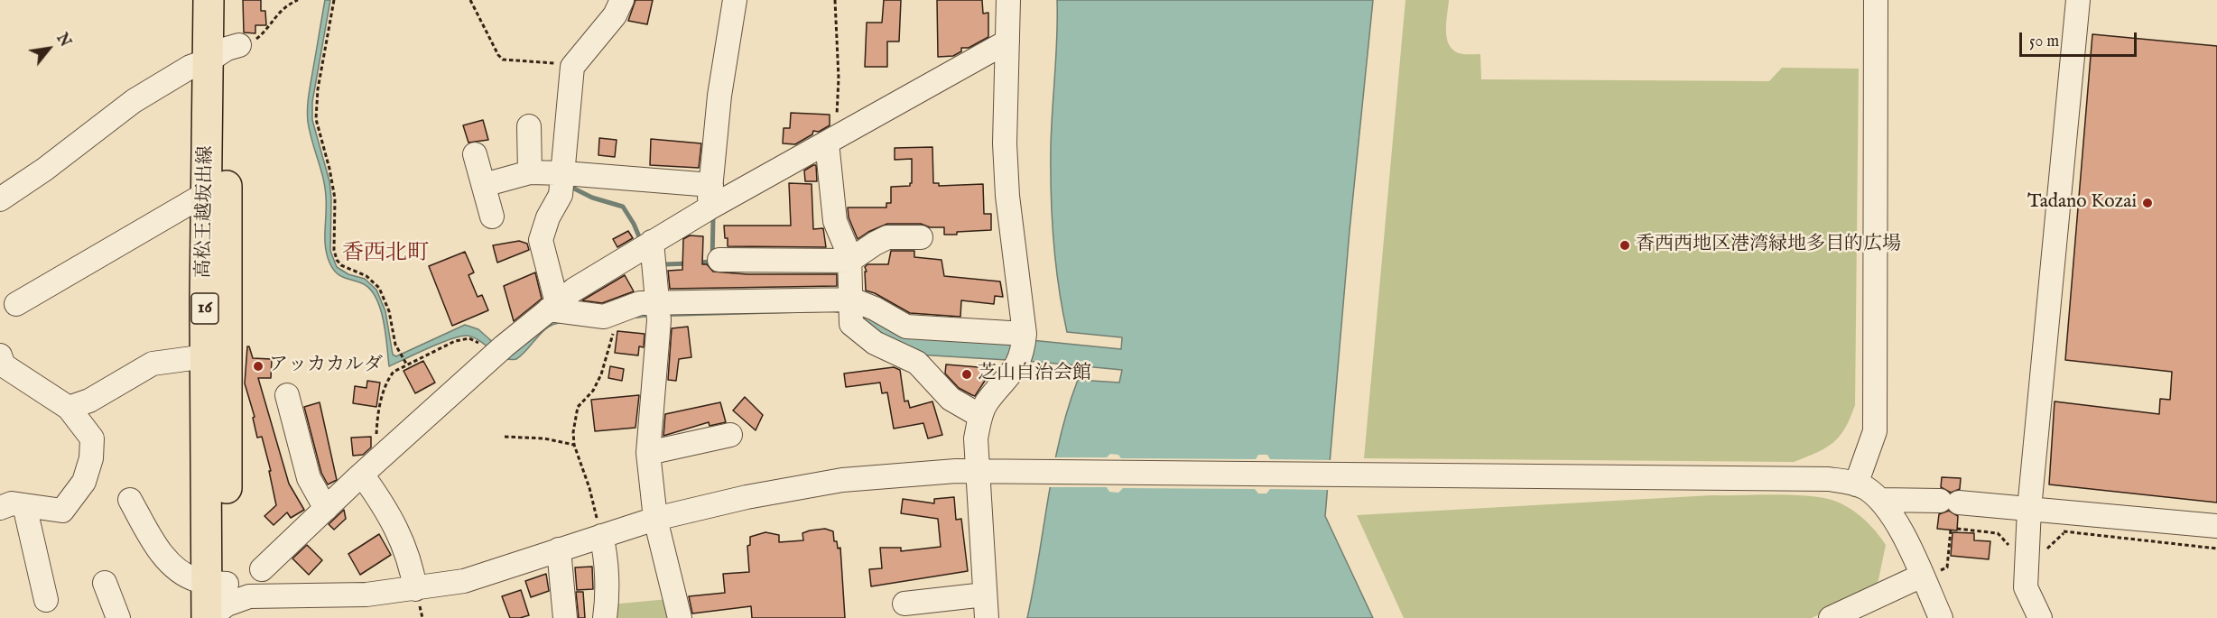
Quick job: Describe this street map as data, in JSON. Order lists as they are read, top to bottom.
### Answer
{
  "streets": {
    "main road": ["高松王越坂出線", "16"]
  },
  "districts": ["香西北町"],
  "places": [
    "Tadano Kozai",
    "香西西地区港湾緑地多目的広場",
    "アッカカルダ",
    "芝山自治会館"
  ],
  "scale_bar": "50 m",
  "north": "top right"
}
